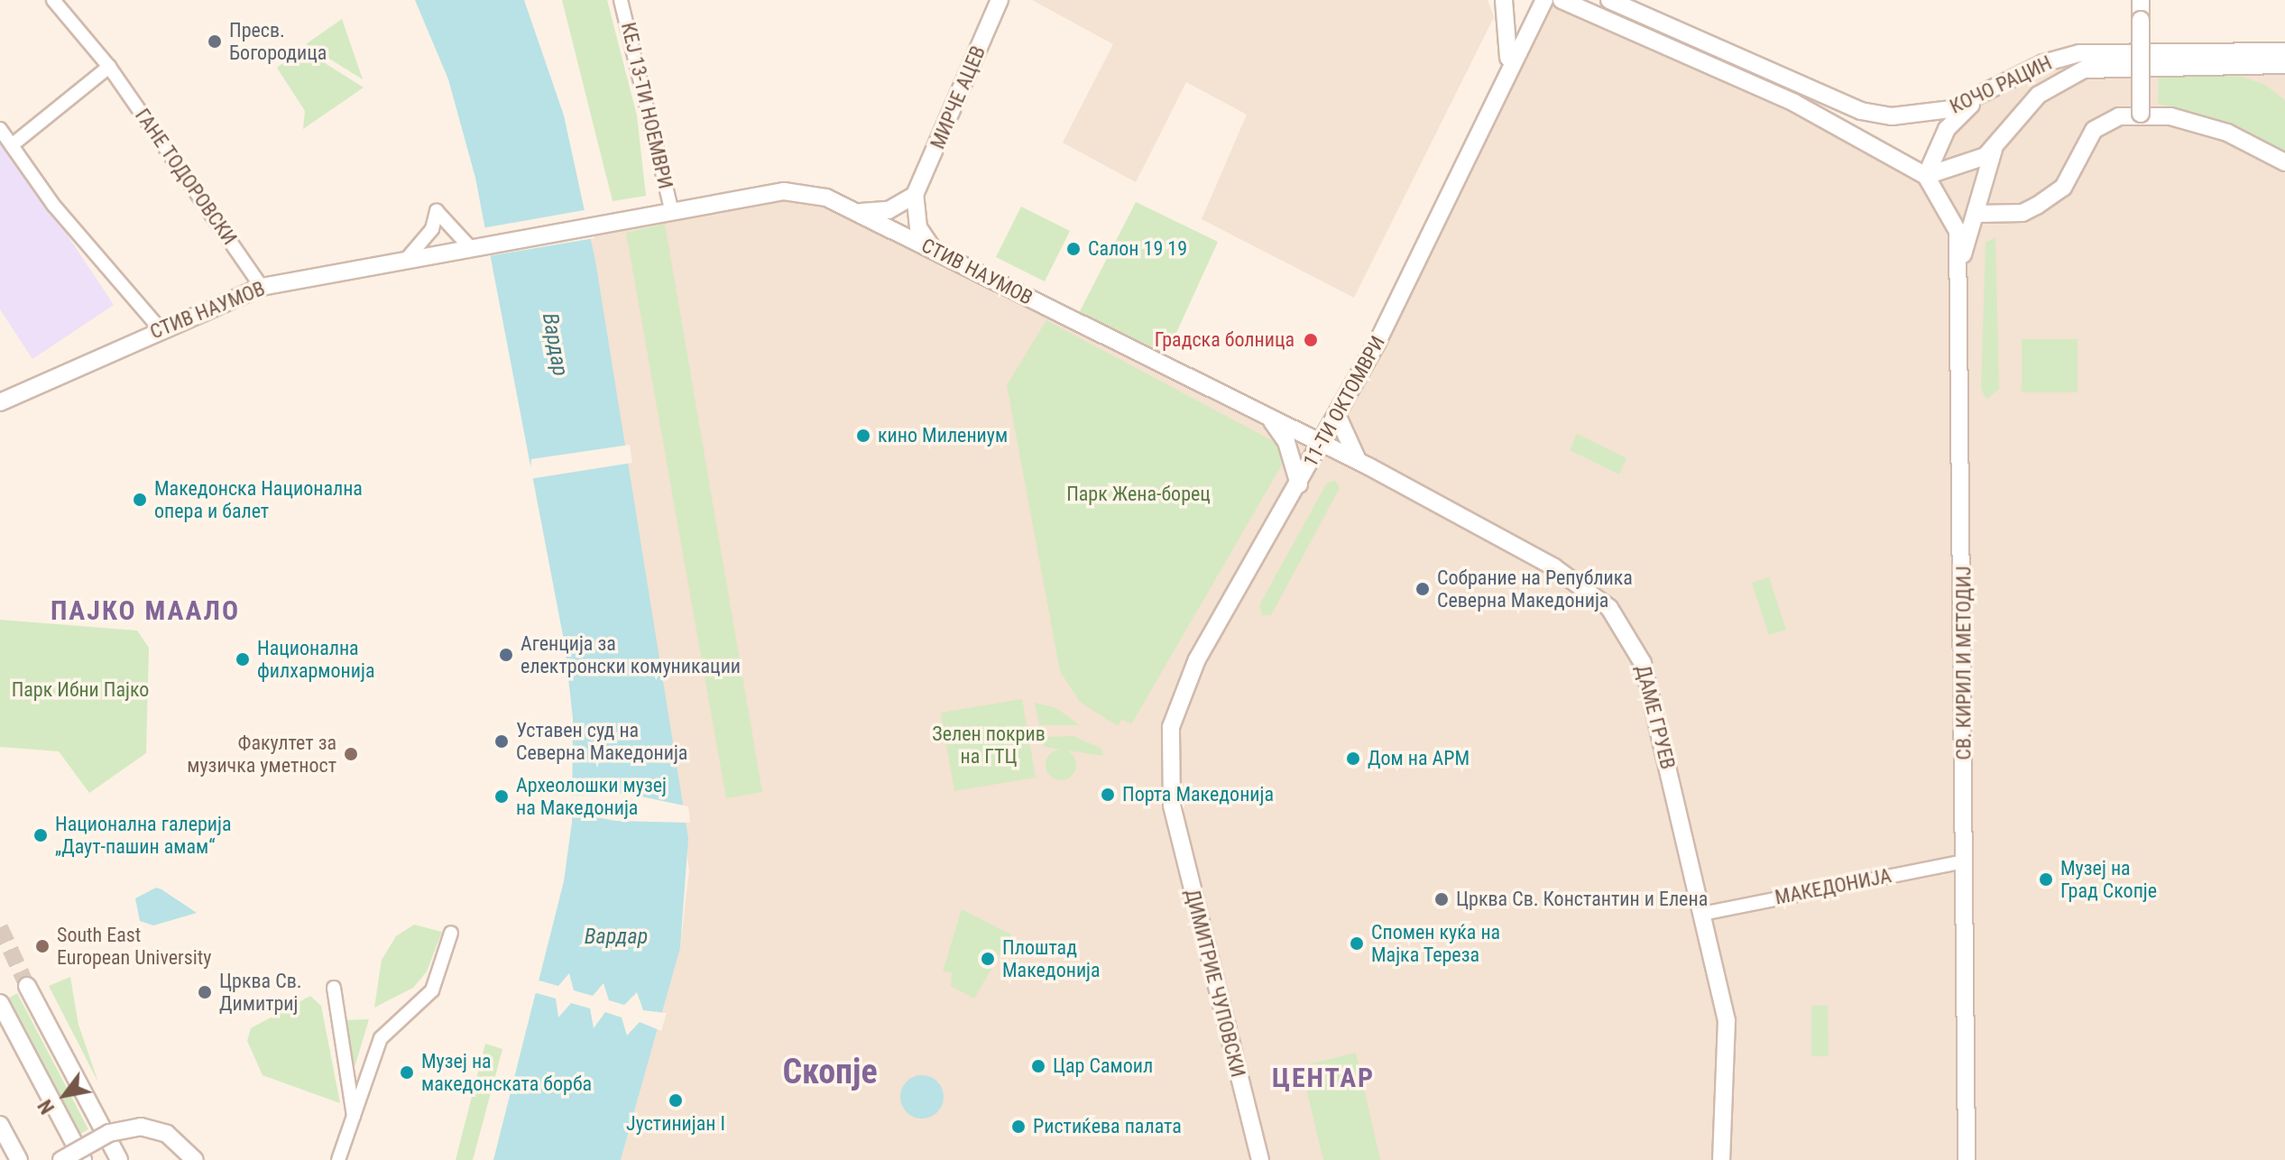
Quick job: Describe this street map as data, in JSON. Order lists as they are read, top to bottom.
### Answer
{
  "streets": {
    "street": [
      "КОЧО РАЦИН",
      "МИРЧЕ АЦЕВ",
      "КЕЈ 13-ТИ НОЕМВРИ",
      "ГАНЕ ТОДОРОВСКИ",
      "СТИВ НАУМОВ",
      "11-ТИ ОКТОМВРИ",
      "СВ. КИРИЛ И МЕТОДИЈ",
      "ДАМЕ ГРУЕВ",
      "МАКЕДОНИЈА",
      "ДИМИТРИЕ ЧУПОВСКИ"
    ]
  },
  "crossings": [
    ["КОЧО РАЦИН", "СВ. КИРИЛ И МЕТОДИЈ"],
    ["КЕЈ 13-ТИ НОЕМВРИ", "СТИВ НАУМОВ"],
    ["ГАНЕ ТОДОРОВСКИ", "СТИВ НАУМОВ"],
    ["СТИВ НАУМОВ", "11-ТИ ОКТОМВРИ"],
    ["СТИВ НАУМОВ", "ДАМЕ ГРУЕВ"],
    ["11-ТИ ОКТОМВРИ", "ДАМЕ ГРУЕВ"],
    ["11-ТИ ОКТОМВРИ", "ДИМИТРИЕ ЧУПОВСКИ"],
    ["СВ. КИРИЛ И МЕТОДИЈ", "МАКЕДОНИЈА"],
    ["ДАМЕ ГРУЕВ", "МАКЕДОНИЈА"]
  ],
  "districts": ["ПАЈКО МААЛО", "Скопје", "ЦЕНТАР"],
  "water": ["Вардар"],
  "parks": ["Парк Жена-борец", "Парк Ибни Пајко", "Зелен покрив на ГТЦ"],
  "places": [
    "Пресв. Богородица",
    "Салон 19 19",
    "Градска болница",
    "кино Милениум",
    "Македонска Национална опера и балет",
    "Собрание на Република Северна Македонија",
    "Агенција за електронски комуникации",
    "Национална филхармонија",
    "Уставен суд на Северна Македонија",
    "Факултет за музичка уметност",
    "Дом на АРМ",
    "Порта Македонија",
    "Археолошки музеј на Македонија",
    "Национална галерија „Даут-пашин амам“",
    "Музеј на Град Скопје",
    "Црква Св. Константин и Елена",
    "Спомен куќа на Мајка Тереза",
    "South East European University",
    "Плоштад Македонија",
    "Црква Св. Димитриј",
    "Цар Самоил",
    "Музеј на македонската борба",
    "Јустинијан I",
    "Ристиќева палата"
  ],
  "north": "bottom left"
}
